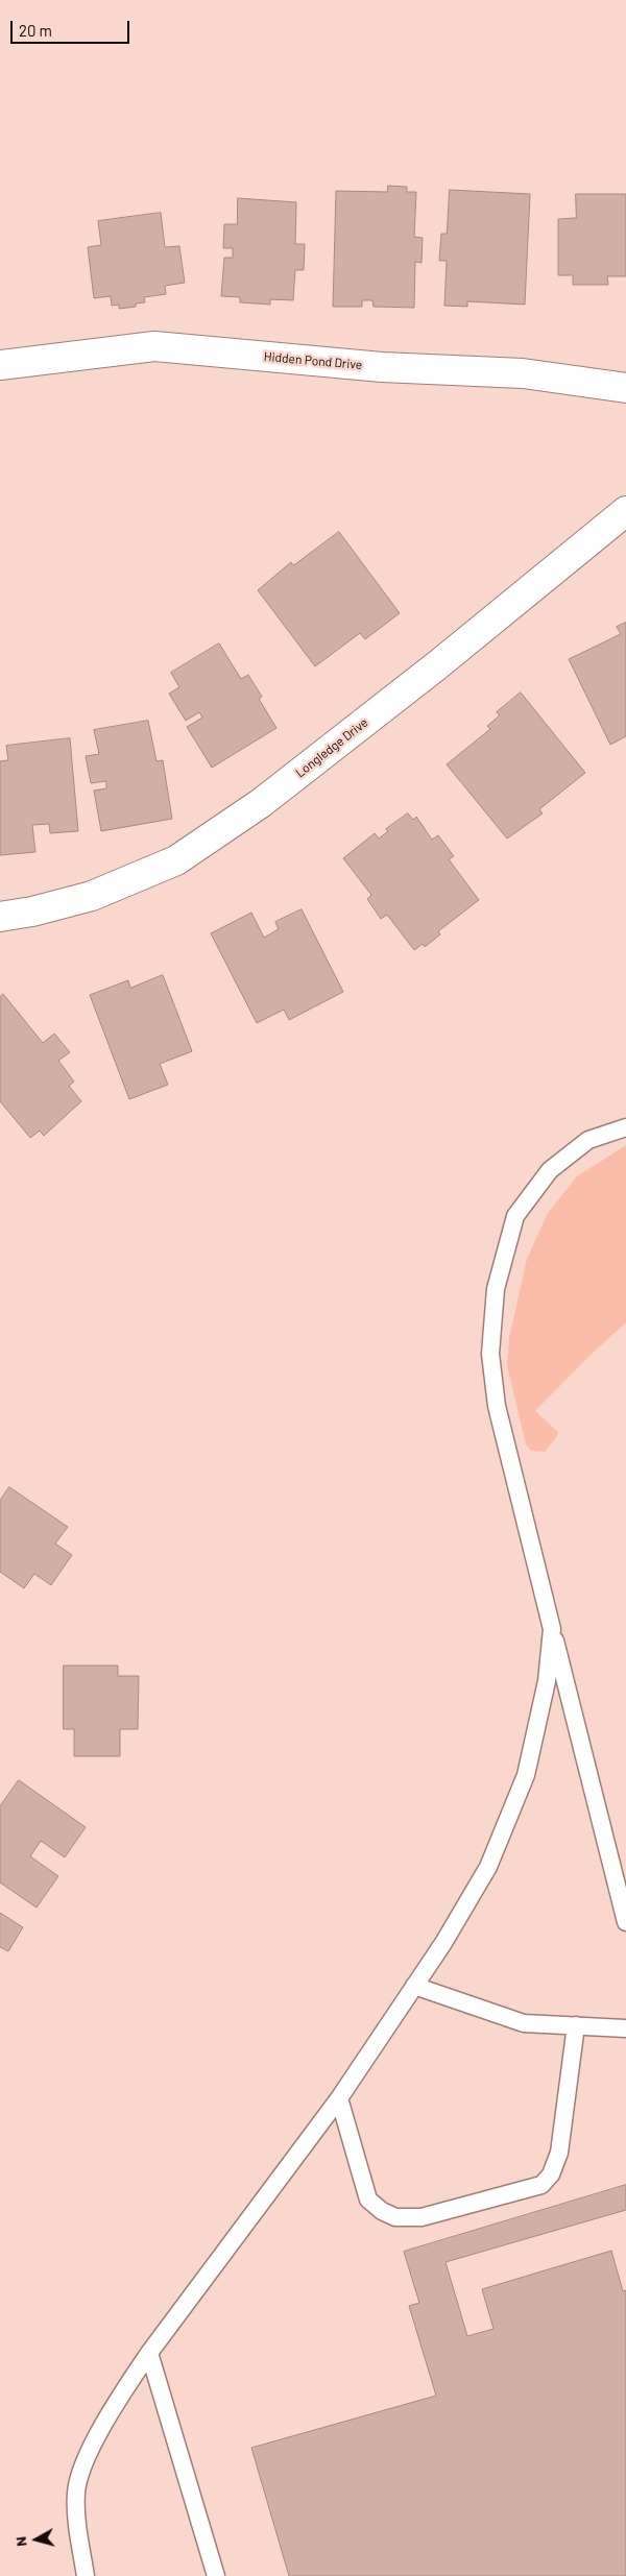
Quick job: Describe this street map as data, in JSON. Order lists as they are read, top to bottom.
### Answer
{
  "streets": {
    "street": ["Hidden Pond Drive", "Longledge Drive"]
  },
  "scale_bar": "20 m",
  "north": "left"
}
